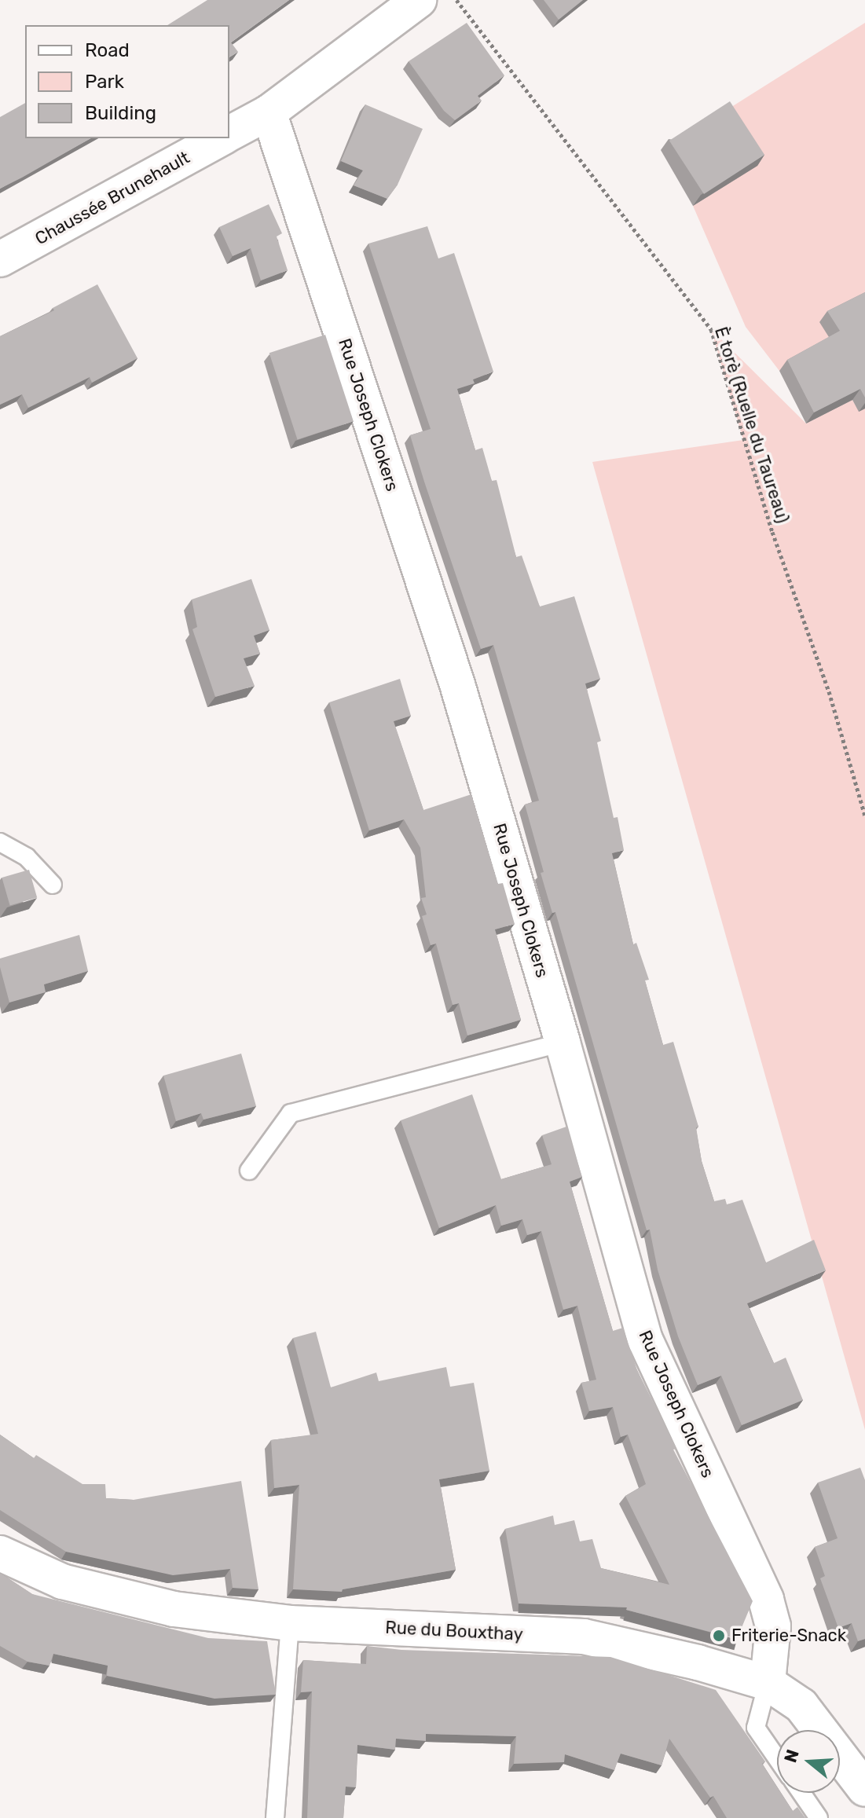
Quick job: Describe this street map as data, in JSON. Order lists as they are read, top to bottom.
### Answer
{
  "streets": {
    "street": ["Chaussée Brunehault", "Rue Joseph Clokers", "Rue du Bouxthay"],
    "path": ["È torè (Ruelle du Taureau)"]
  },
  "crossings": [
    ["Chaussée Brunehault", "Rue Joseph Clokers"],
    ["Rue Joseph Clokers", "Rue du Bouxthay"]
  ],
  "places": ["Friterie-Snack"],
  "legend": ["Road", "Park", "Building"],
  "north": "left"
}
